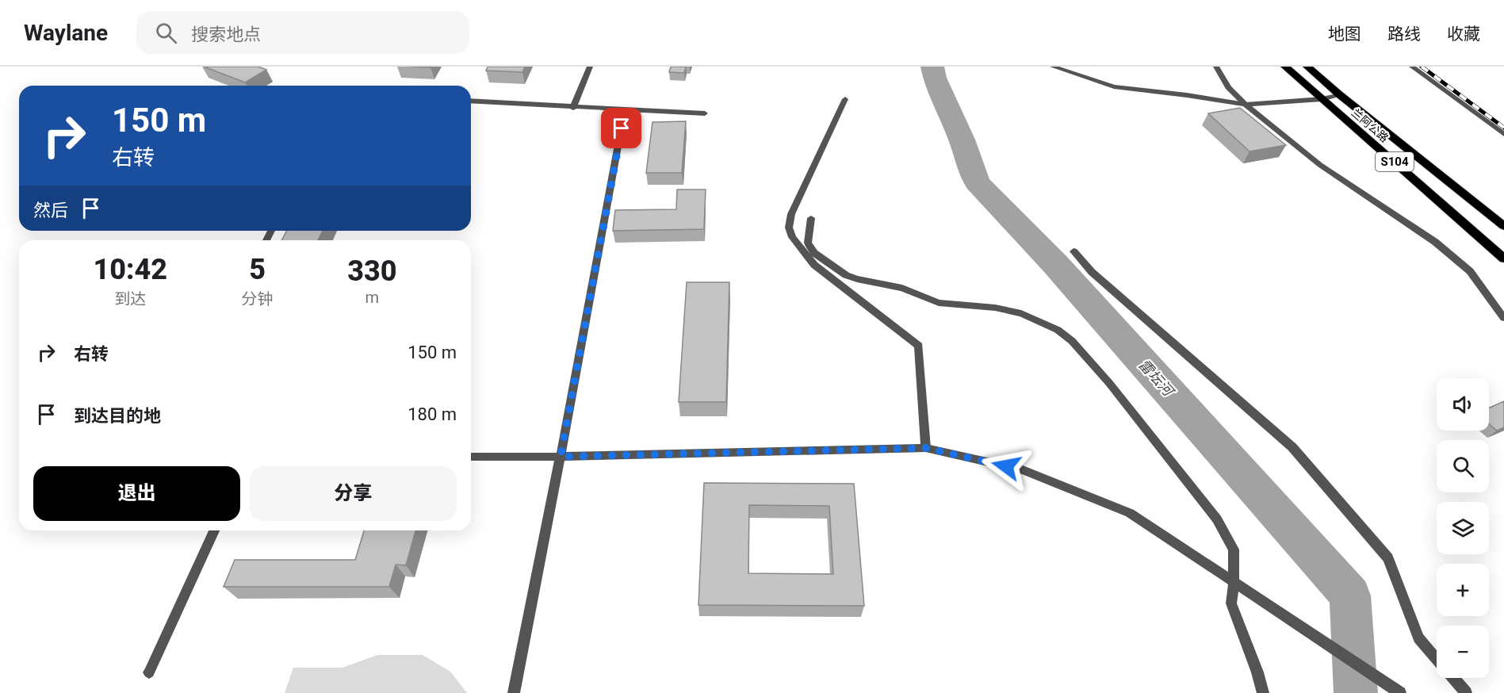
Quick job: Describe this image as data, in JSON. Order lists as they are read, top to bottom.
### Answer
{
  "streets": {
    "highway": ["兰阿公路", "S104"]
  },
  "water": ["雷坛河"],
  "page": {
    "header": "Waylane",
    "search": "搜索地点",
    "nav": ["地图", "路线", "收藏"],
    "turn": ["150 m", "右转"],
    "then": "然后",
    "eta": [
      "10:42",
      "到达",
      "5",
      "分钟",
      "330",
      "m"
    ],
    "list": [
      {
        "name": "右转",
        "value": "150 m"
      },
      {
        "name": "到达目的地",
        "value": "180 m"
      }
    ],
    "map_buttons": ["+", "−"],
    "buttons": ["退出", "分享"]
  }
}
